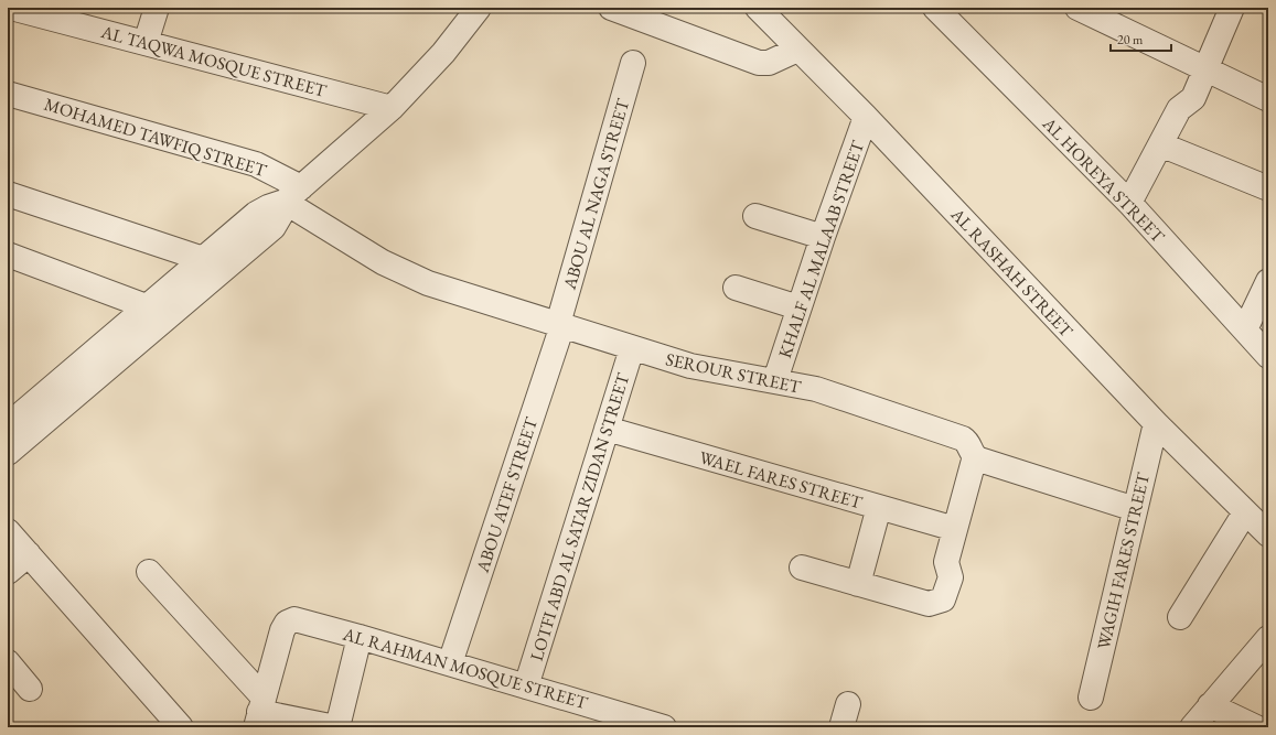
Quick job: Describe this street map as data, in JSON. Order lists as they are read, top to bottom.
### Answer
{
  "streets": {
    "street": [
      "AL TAQWA MOSQUE STREET",
      "MOHAMED TAWFIQ STREET",
      "AL HOREYA STREET",
      "ABOU AL NAGA STREET",
      "KHALF AL MALAAB STREET",
      "AL RASHAH STREET",
      "SEROUR STREET",
      "WAEL FARES STREET",
      "ABOU ATEF STREET",
      "LOTFI ABD AL SATAR ZIDAN STREET",
      "WAGIH FARES STREET",
      "AL RAHMAN MOSQUE STREET"
    ]
  },
  "crossings": [
    ["MOHAMED TAWFIQ STREET", "SEROUR STREET"],
    ["ABOU AL NAGA STREET", "SEROUR STREET"],
    ["ABOU AL NAGA STREET", "ABOU ATEF STREET"],
    ["KHALF AL MALAAB STREET", "AL RASHAH STREET"],
    ["KHALF AL MALAAB STREET", "SEROUR STREET"],
    ["AL RASHAH STREET", "WAGIH FARES STREET"],
    ["SEROUR STREET", "ABOU ATEF STREET"],
    ["SEROUR STREET", "LOTFI ABD AL SATAR ZIDAN STREET"],
    ["WAEL FARES STREET", "LOTFI ABD AL SATAR ZIDAN STREET"],
    ["ABOU ATEF STREET", "AL RAHMAN MOSQUE STREET"],
    ["LOTFI ABD AL SATAR ZIDAN STREET", "AL RAHMAN MOSQUE STREET"]
  ],
  "scale_bar": "20 m"
}
